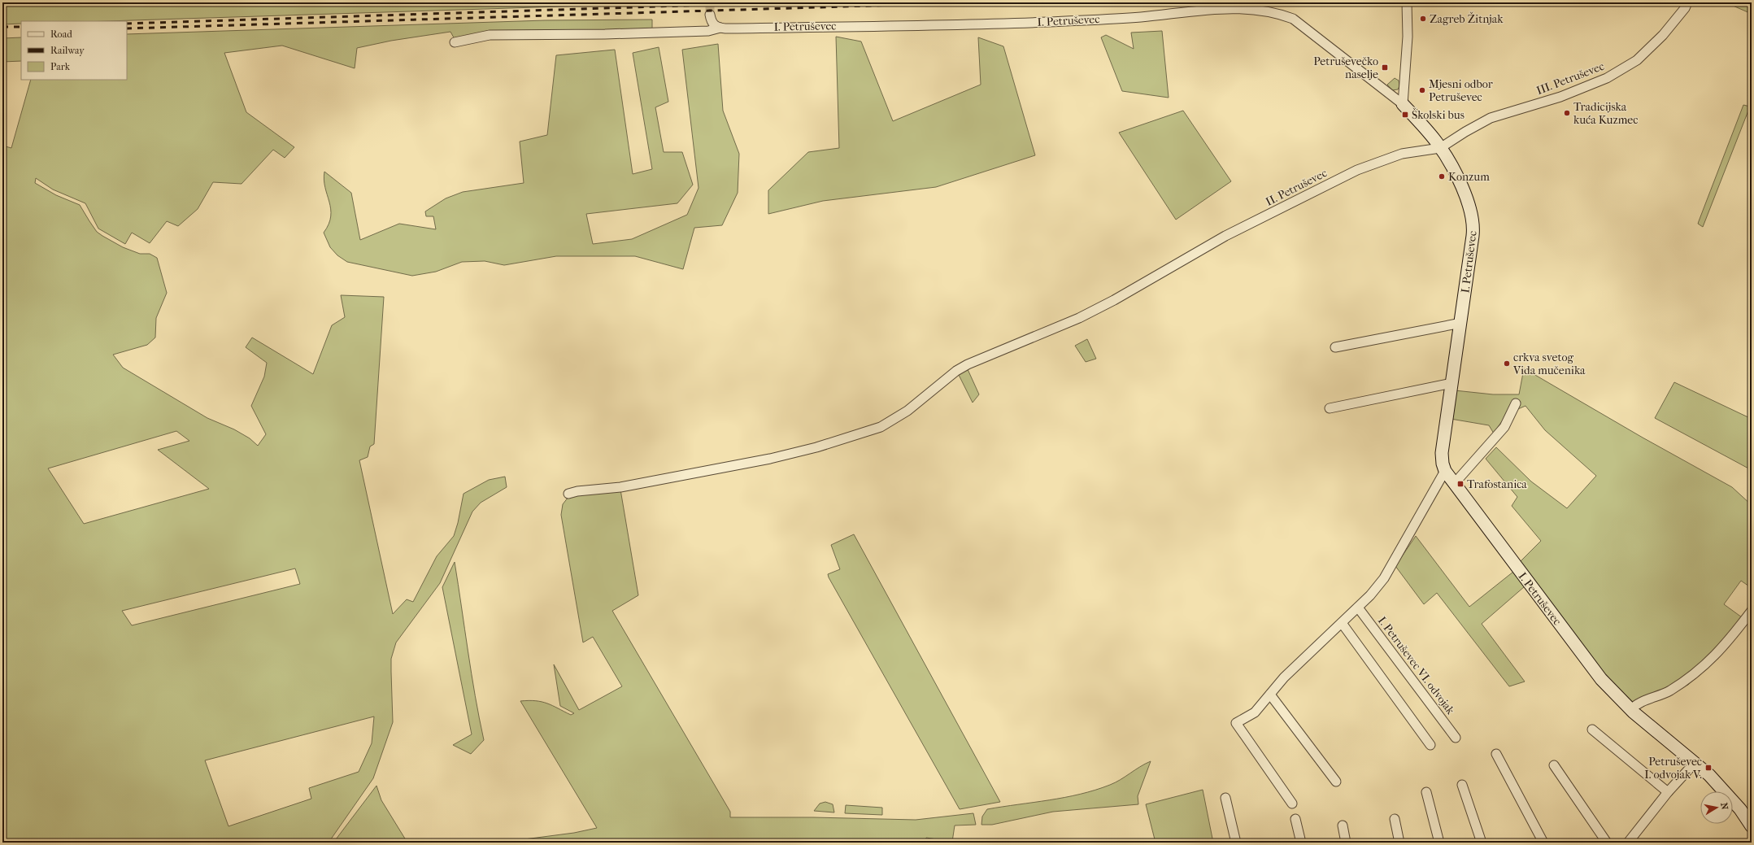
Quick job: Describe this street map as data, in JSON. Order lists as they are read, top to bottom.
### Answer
{
  "streets": {
    "street": [
      "I. Petruševec",
      "III. Petruševec",
      "II. Petruševec",
      "I. Petruševec VI. odvojak"
    ]
  },
  "crossings": [
    ["I. Petruševec", "III. Petruševec"],
    ["I. Petruševec", "II. Petruševec"],
    ["III. Petruševec", "II. Petruševec"]
  ],
  "places": {
    "other": [
      "Zagreb Žitnjak",
      "Mjesni odbor Petruševec",
      "Tradicijska kuća Kuzmec",
      "Konzum",
      "crkva svetog Vida mučenika"
    ],
    "transit": [
      "Petruševečko naselje",
      "Školski bus",
      "Trafostanica",
      "Petruševec I. odvojak V."
    ]
  },
  "legend": ["Road", "Railway", "Park"],
  "north": "right"
}
